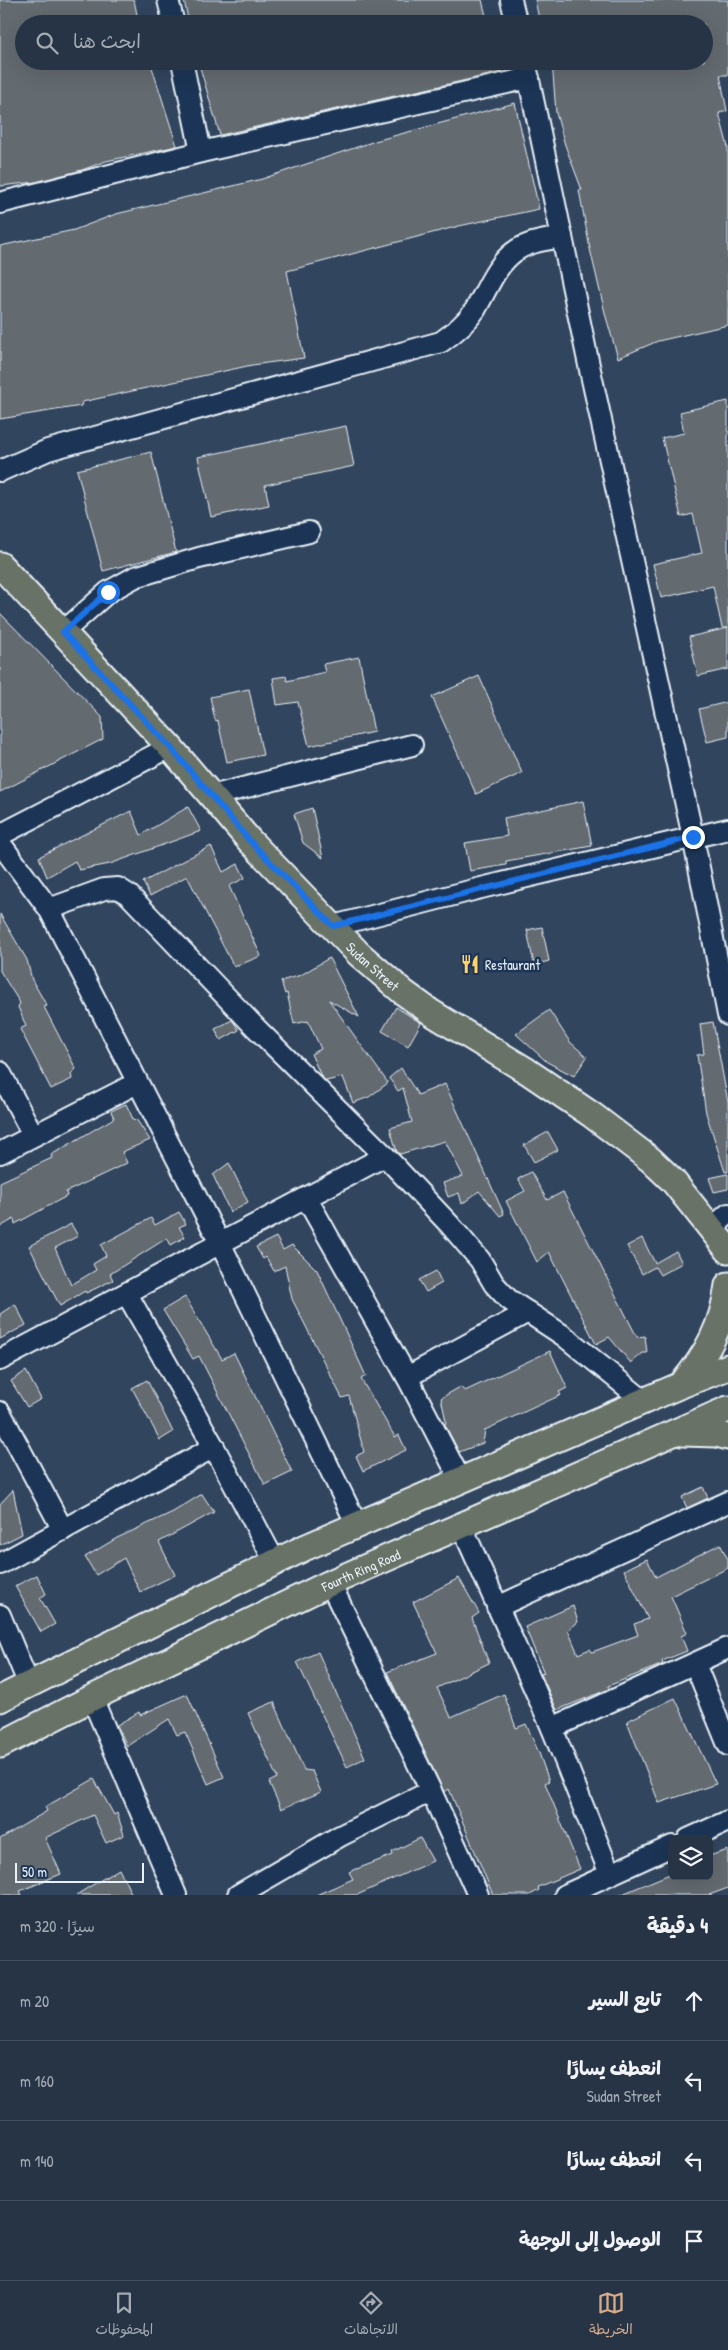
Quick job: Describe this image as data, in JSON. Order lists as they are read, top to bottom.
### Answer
{
  "streets": {
    "main road": ["Sudan Street", "Fourth Ring Road"]
  },
  "places": {
    "restaurant": ["Restaurant"]
  },
  "scale_bar": "50 m",
  "page": {
    "search": "ابحث هنا",
    "scale": "50 m",
    "heading": ["4 دقيقة", "سيرًا · 320 m"],
    "list": [
      ["تابع السير", "20 m"],
      ["انعطف يسارًا", "Sudan Street", "160 m"],
      ["انعطف يسارًا", "140 m"],
      "الوصول إلى الوجهة"
    ],
    "nav": ["الخريطة", "الاتجاهات", "المحفوظات"]
  }
}
